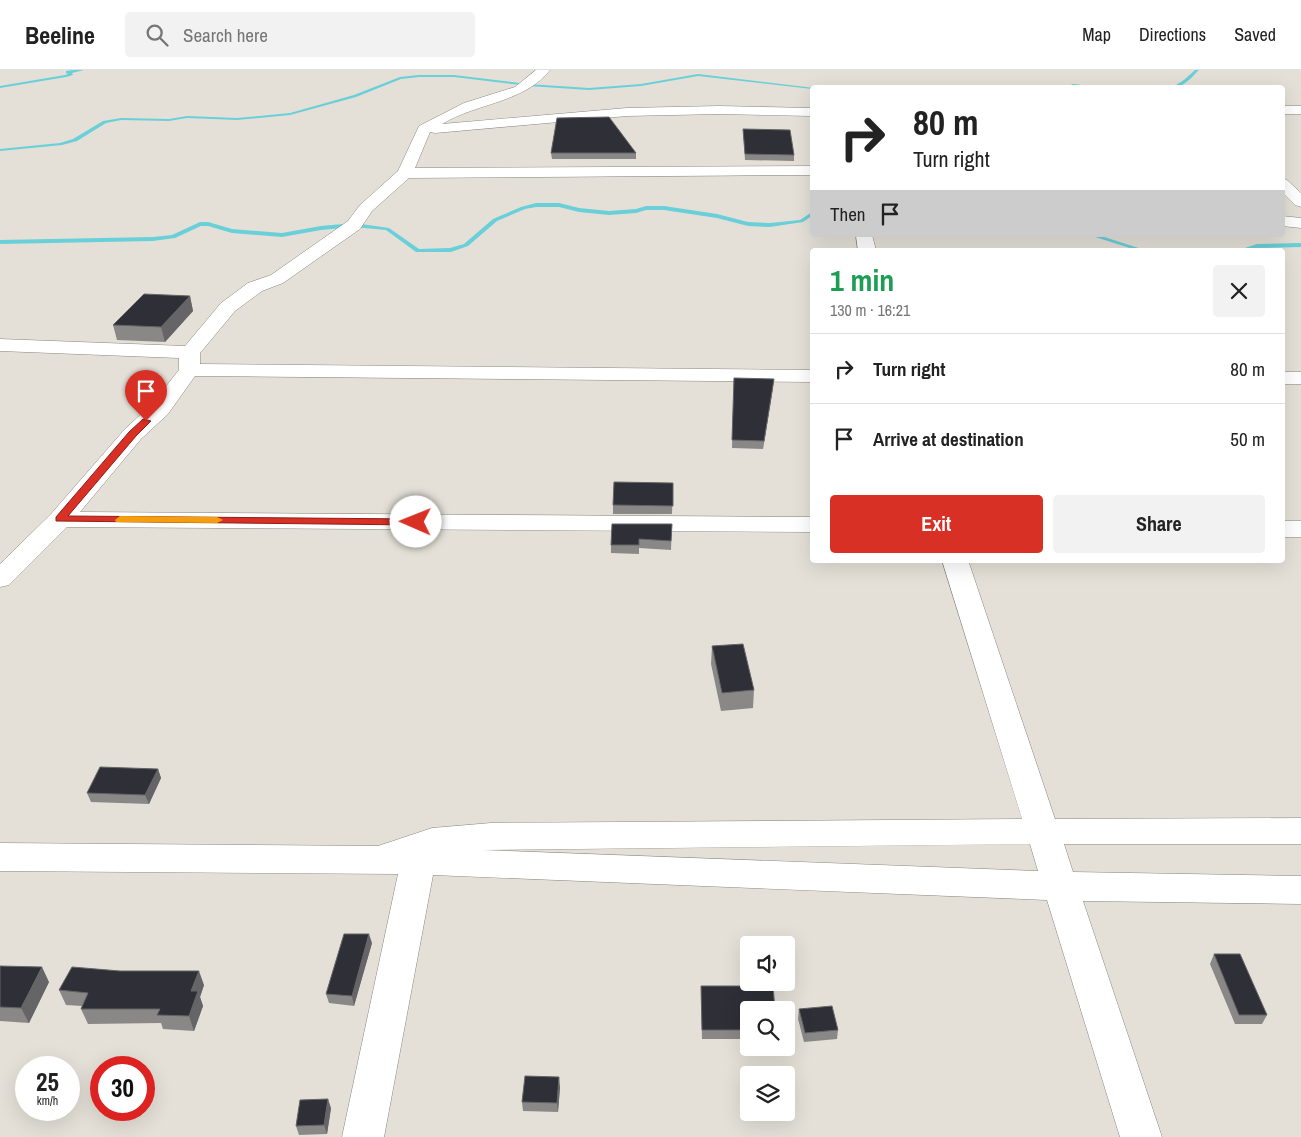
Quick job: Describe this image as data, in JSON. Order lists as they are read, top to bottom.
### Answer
{
  "page": {
    "header": "Beeline",
    "search": "Search here",
    "nav": ["Map", "Directions", "Saved"],
    "turn": ["80 m", "Turn right"],
    "then": "Then",
    "heading": ["1 min", "130 m · 16:21"],
    "list": [
      {
        "name": "Turn right",
        "value": "80 m"
      },
      {
        "name": "Arrive at destination",
        "value": "50 m"
      }
    ],
    "buttons": ["Exit", "Share"],
    "speed": "25 km/h",
    "limit": "30"
  }
}
